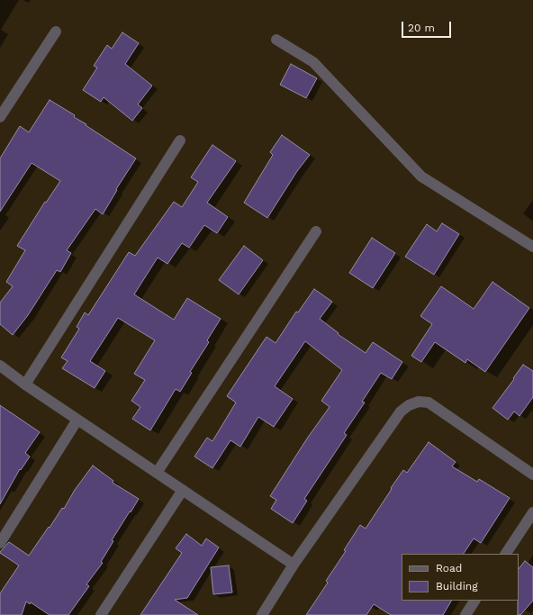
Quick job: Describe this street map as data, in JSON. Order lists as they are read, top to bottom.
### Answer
{
  "legend": ["Road", "Building"],
  "scale_bar": "20 m"
}
